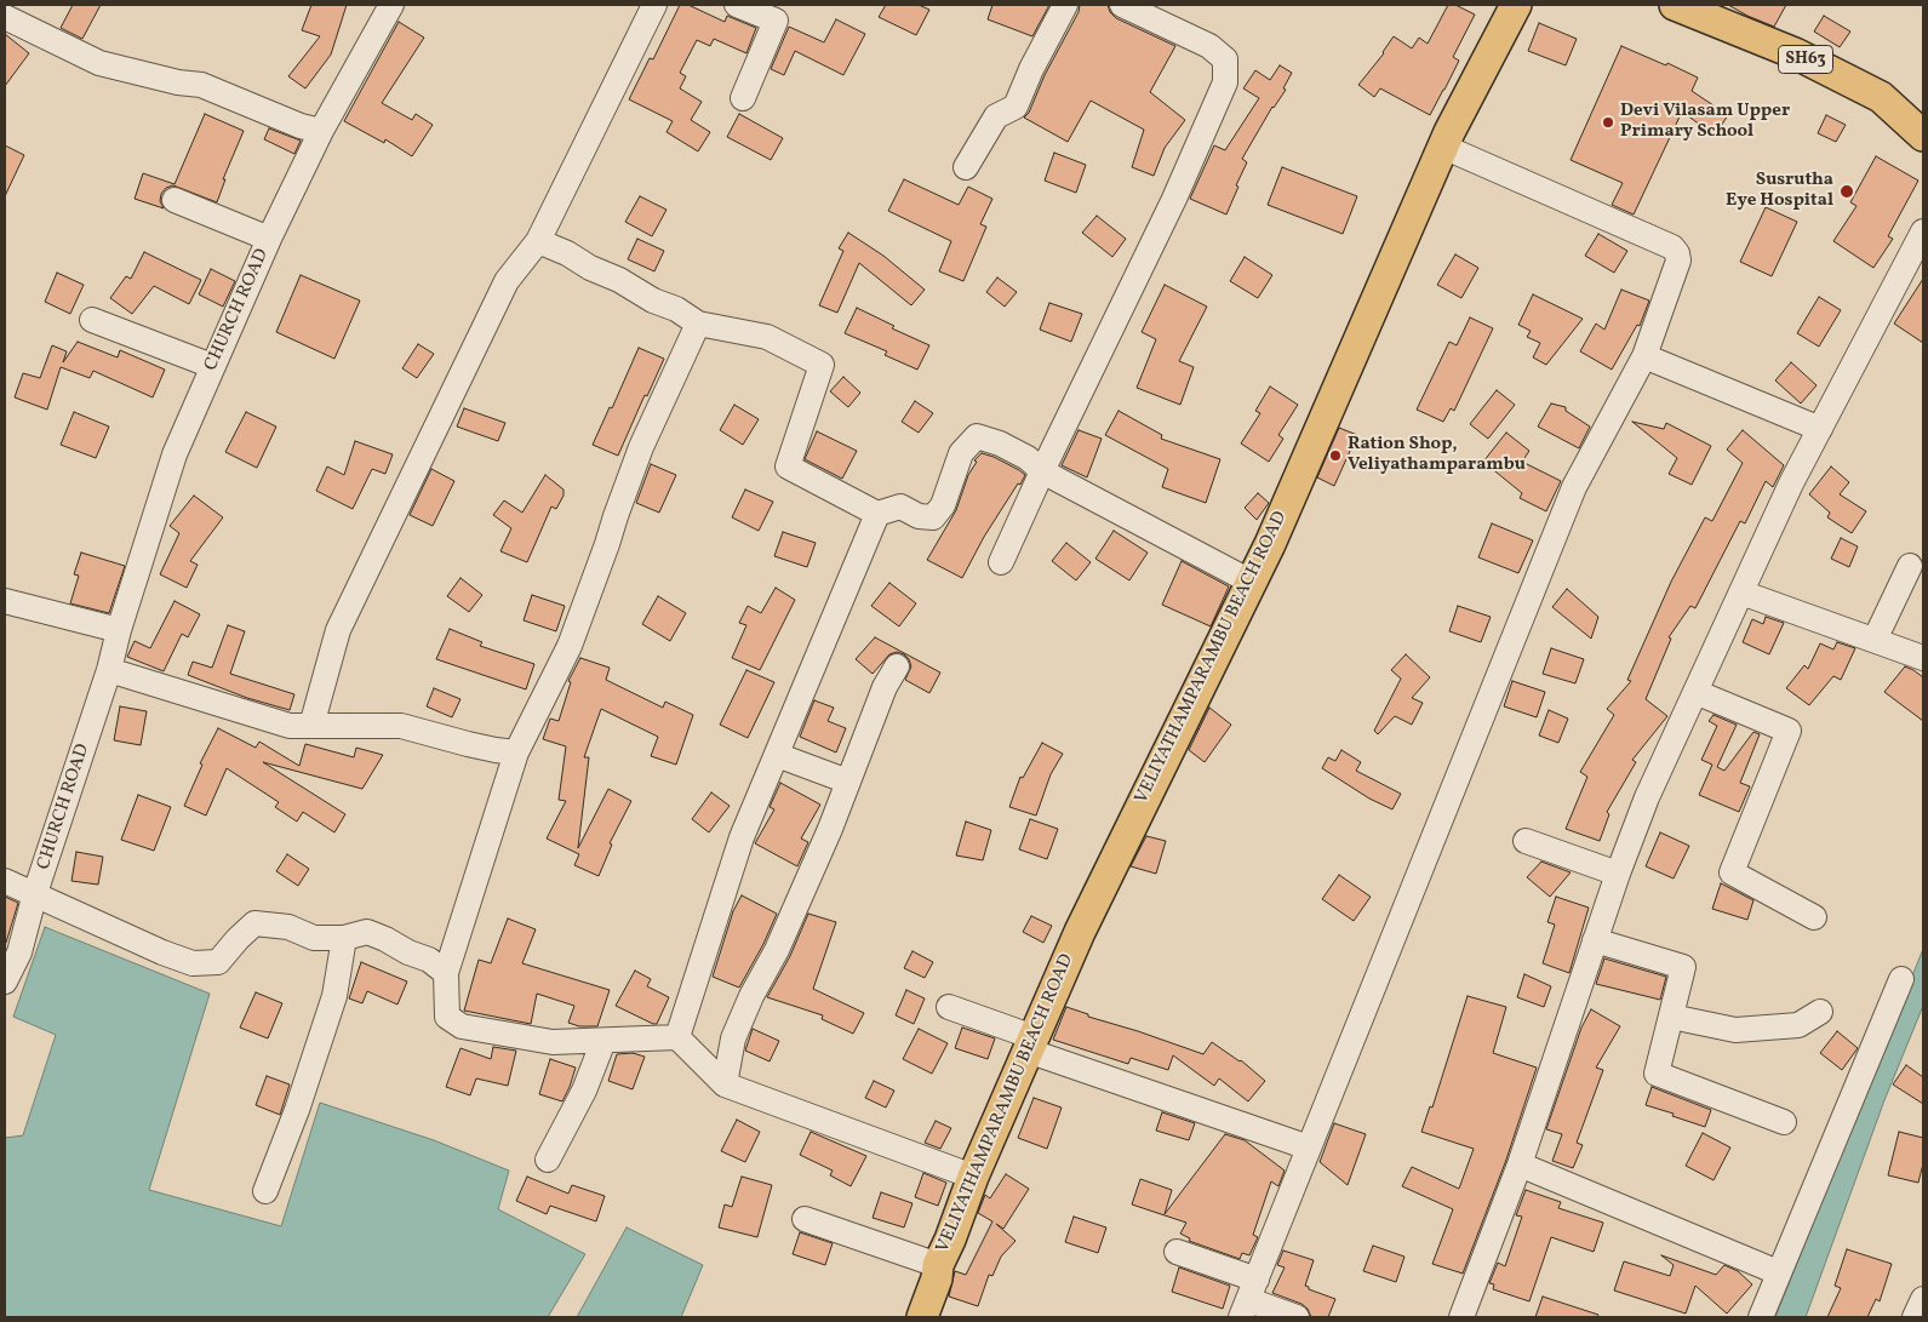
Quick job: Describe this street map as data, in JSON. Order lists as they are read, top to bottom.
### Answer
{
  "streets": {
    "main road": ["SH63", "VELIYATHAMPARAMBU BEACH ROAD"],
    "street": ["CHURCH ROAD"]
  },
  "places": ["Devi Vilasam Upper Primary School", "Susrutha Eye Hospital", "Ration Shop, Veliyathamparambu"]
}
